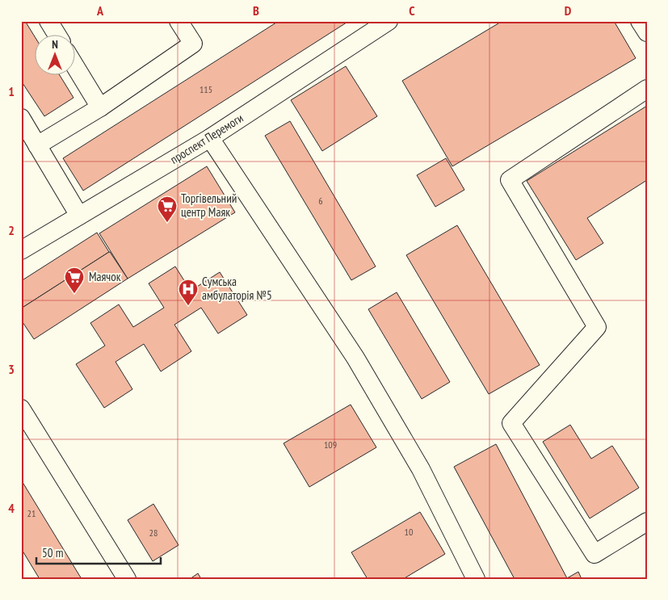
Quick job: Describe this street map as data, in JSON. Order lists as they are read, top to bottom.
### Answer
{
  "streets": {
    "street": ["проспект Перемоги"]
  },
  "places": {
    "supermarket": ["Торгівельний центр Маяк", "Маячок"],
    "hospital": ["Сумська амбулаторія №5"]
  },
  "house_numbers": [
    "115",
    "6",
    "109",
    "21",
    "10",
    "28"
  ],
  "scale_bar": "50 m",
  "north": "top",
  "grid": {
    "columns": [
      "A",
      "B",
      "C",
      "D"
    ],
    "rows": [
      "1",
      "2",
      "3",
      "4"
    ]
  }
}
